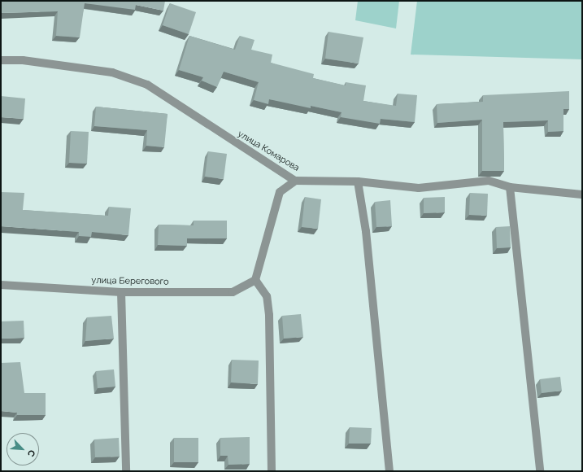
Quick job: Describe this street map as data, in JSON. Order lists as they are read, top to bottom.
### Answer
{
  "streets": {
    "street": ["улица Комарова", "улица Берегового"]
  },
  "north": "bottom right"
}
